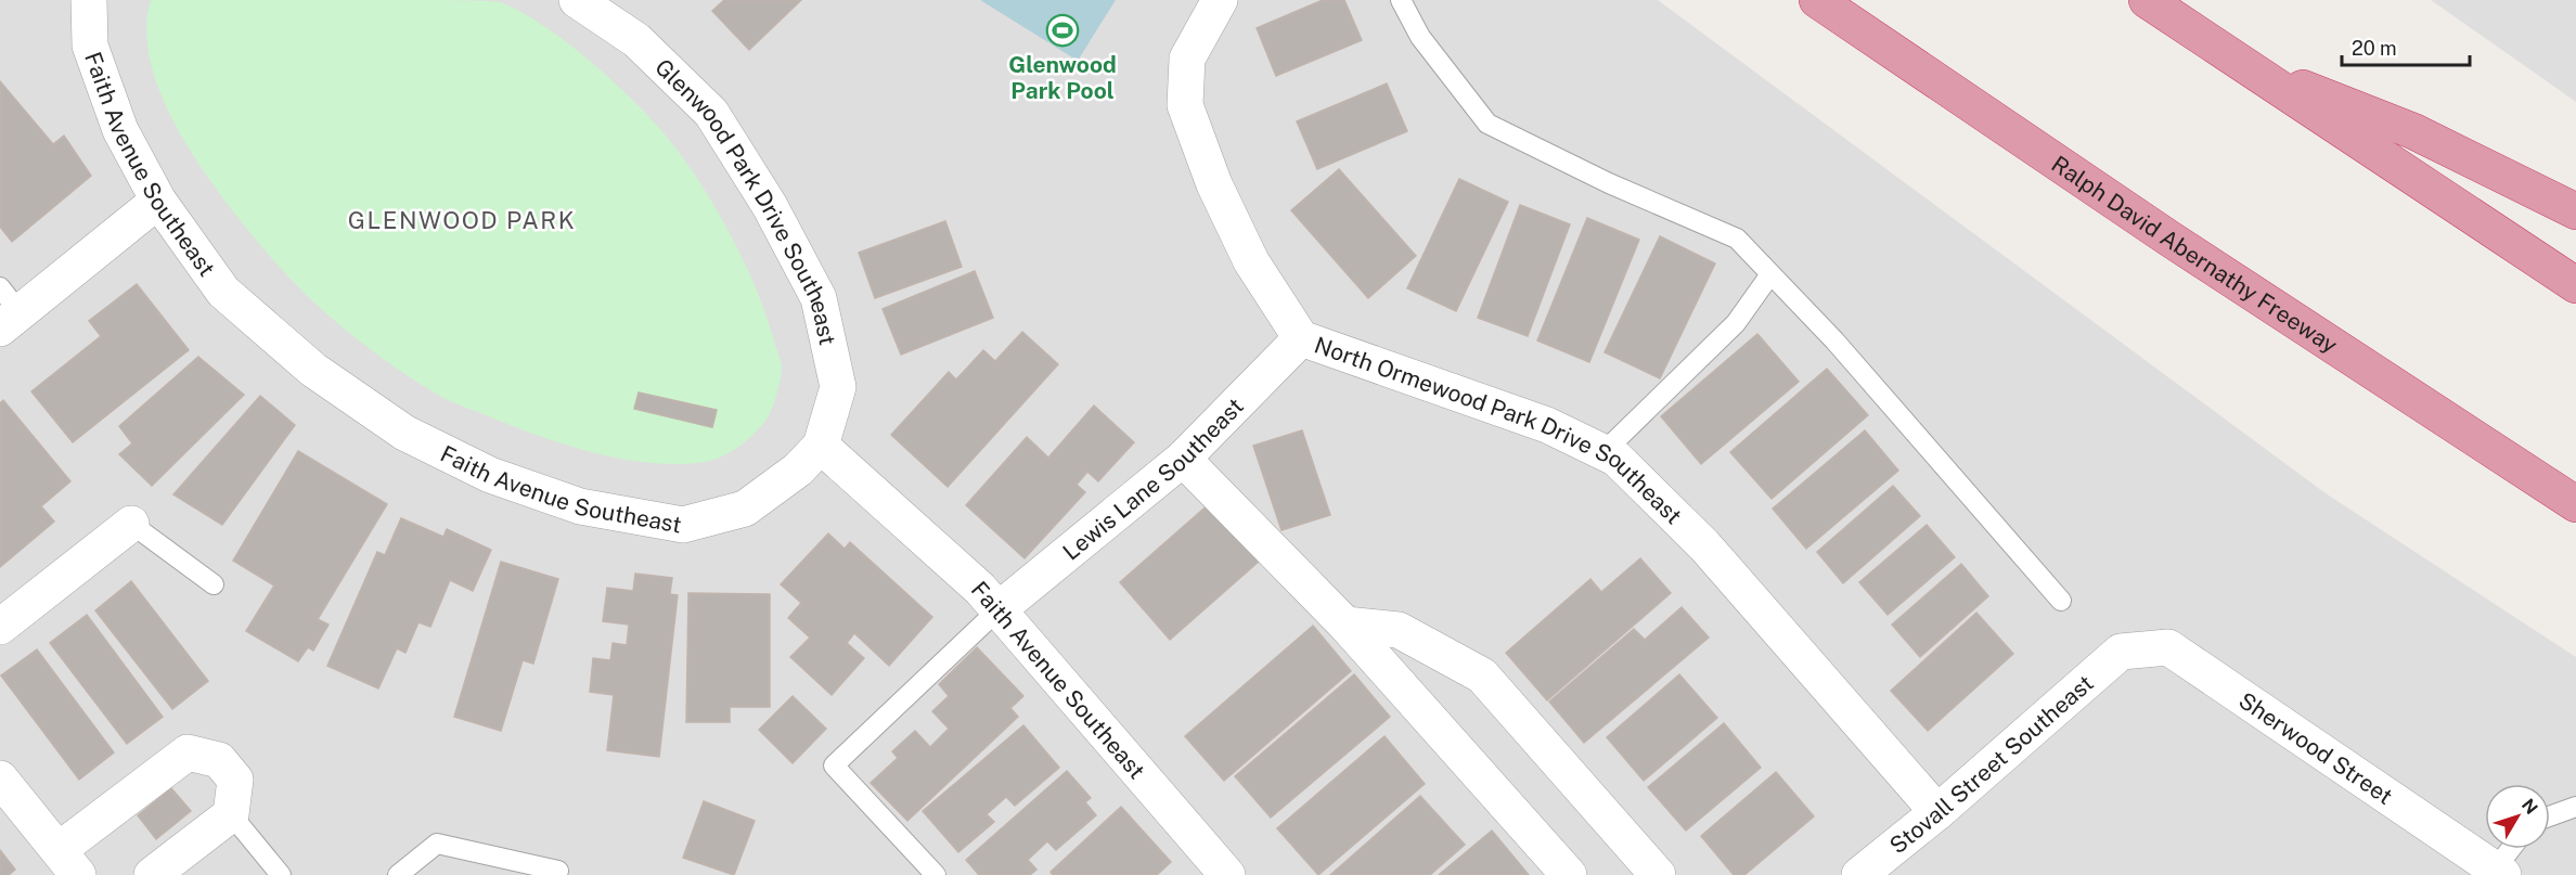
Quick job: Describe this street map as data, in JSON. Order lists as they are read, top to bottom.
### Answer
{
  "streets": {
    "highway": ["Ralph David Abernathy Freeway"],
    "street": [
      "Faith Avenue Southeast",
      "Glenwood Park Drive Southeast",
      "North Ormewood Park Drive Southeast",
      "Lewis Lane Southeast",
      "Sherwood Street",
      "Stovall Street Southeast"
    ]
  },
  "crossings": [
    ["Faith Avenue Southeast", "Glenwood Park Drive Southeast"],
    ["Faith Avenue Southeast", "Lewis Lane Southeast"],
    ["North Ormewood Park Drive Southeast", "Lewis Lane Southeast"],
    ["North Ormewood Park Drive Southeast", "Stovall Street Southeast"],
    ["Sherwood Street", "Stovall Street Southeast"]
  ],
  "districts": ["GLENWOOD PARK"],
  "places": {
    "sports": ["Glenwood Park Pool"]
  },
  "scale_bar": "20 m",
  "north": "top right"
}
